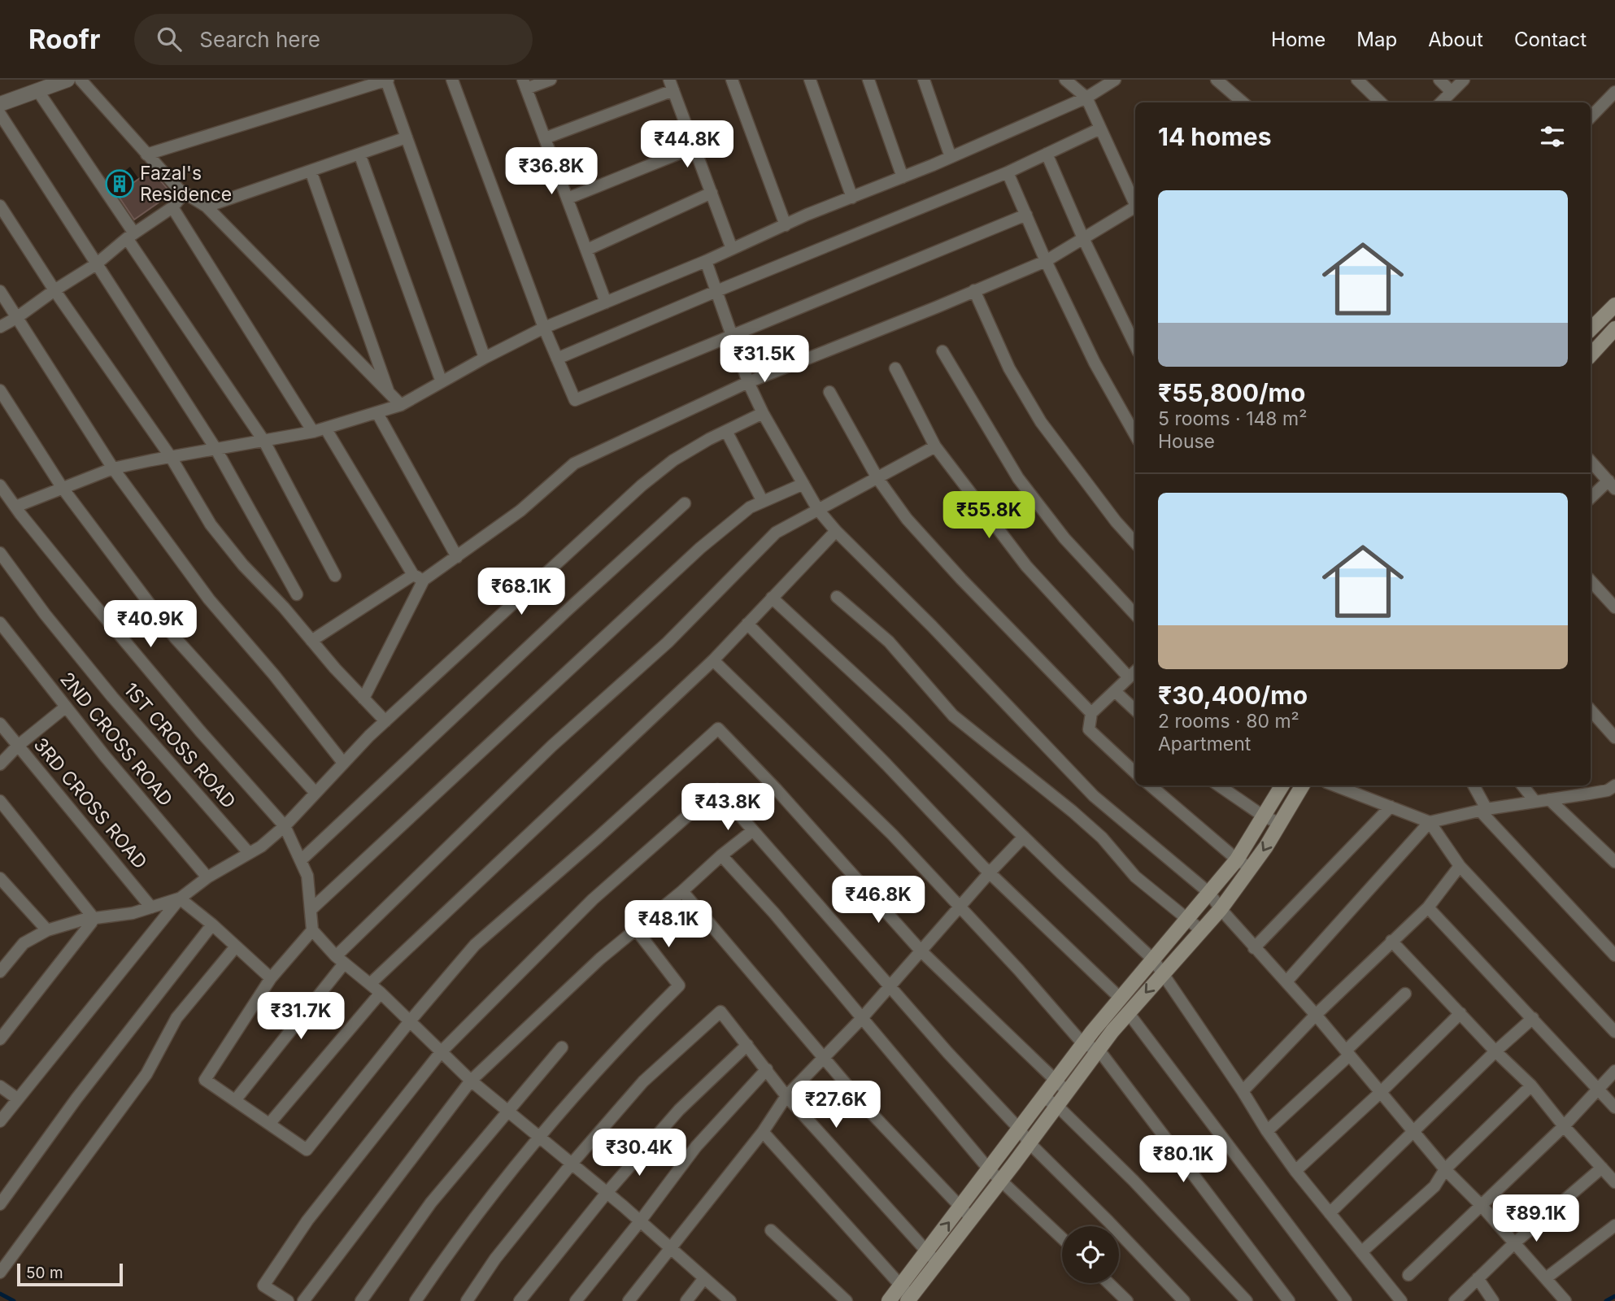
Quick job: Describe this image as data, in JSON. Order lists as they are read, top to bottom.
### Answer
{
  "streets": {
    "street": ["2ND CROSS ROAD", "1ST CROSS ROAD", "3RD CROSS ROAD"]
  },
  "places": {
    "building": ["Fazal's Residence"]
  },
  "scale_bar": "50 m",
  "page": {
    "header": "Roofr",
    "search": "Search here",
    "nav": [
      "Home",
      "Map",
      "About",
      "Contact"
    ],
    "heading": "14 homes",
    "price": [
      "₹44.8K",
      "₹36.8K",
      "₹31.5K",
      "₹55.8K",
      "₹68.1K",
      "₹40.9K",
      "₹43.8K",
      "₹46.8K",
      "₹48.1K",
      "₹31.7K",
      "₹27.6K",
      "₹30.4K",
      "₹80.1K",
      "₹89.1K"
    ],
    "list": [
      {
        "name": "₹55,800/mo",
        "note": "5 rooms · 148 m² · House"
      },
      {
        "name": "₹30,400/mo",
        "note": "2 rooms · 80 m² · Apartment"
      }
    ],
    "scale": "50 m"
  }
}
